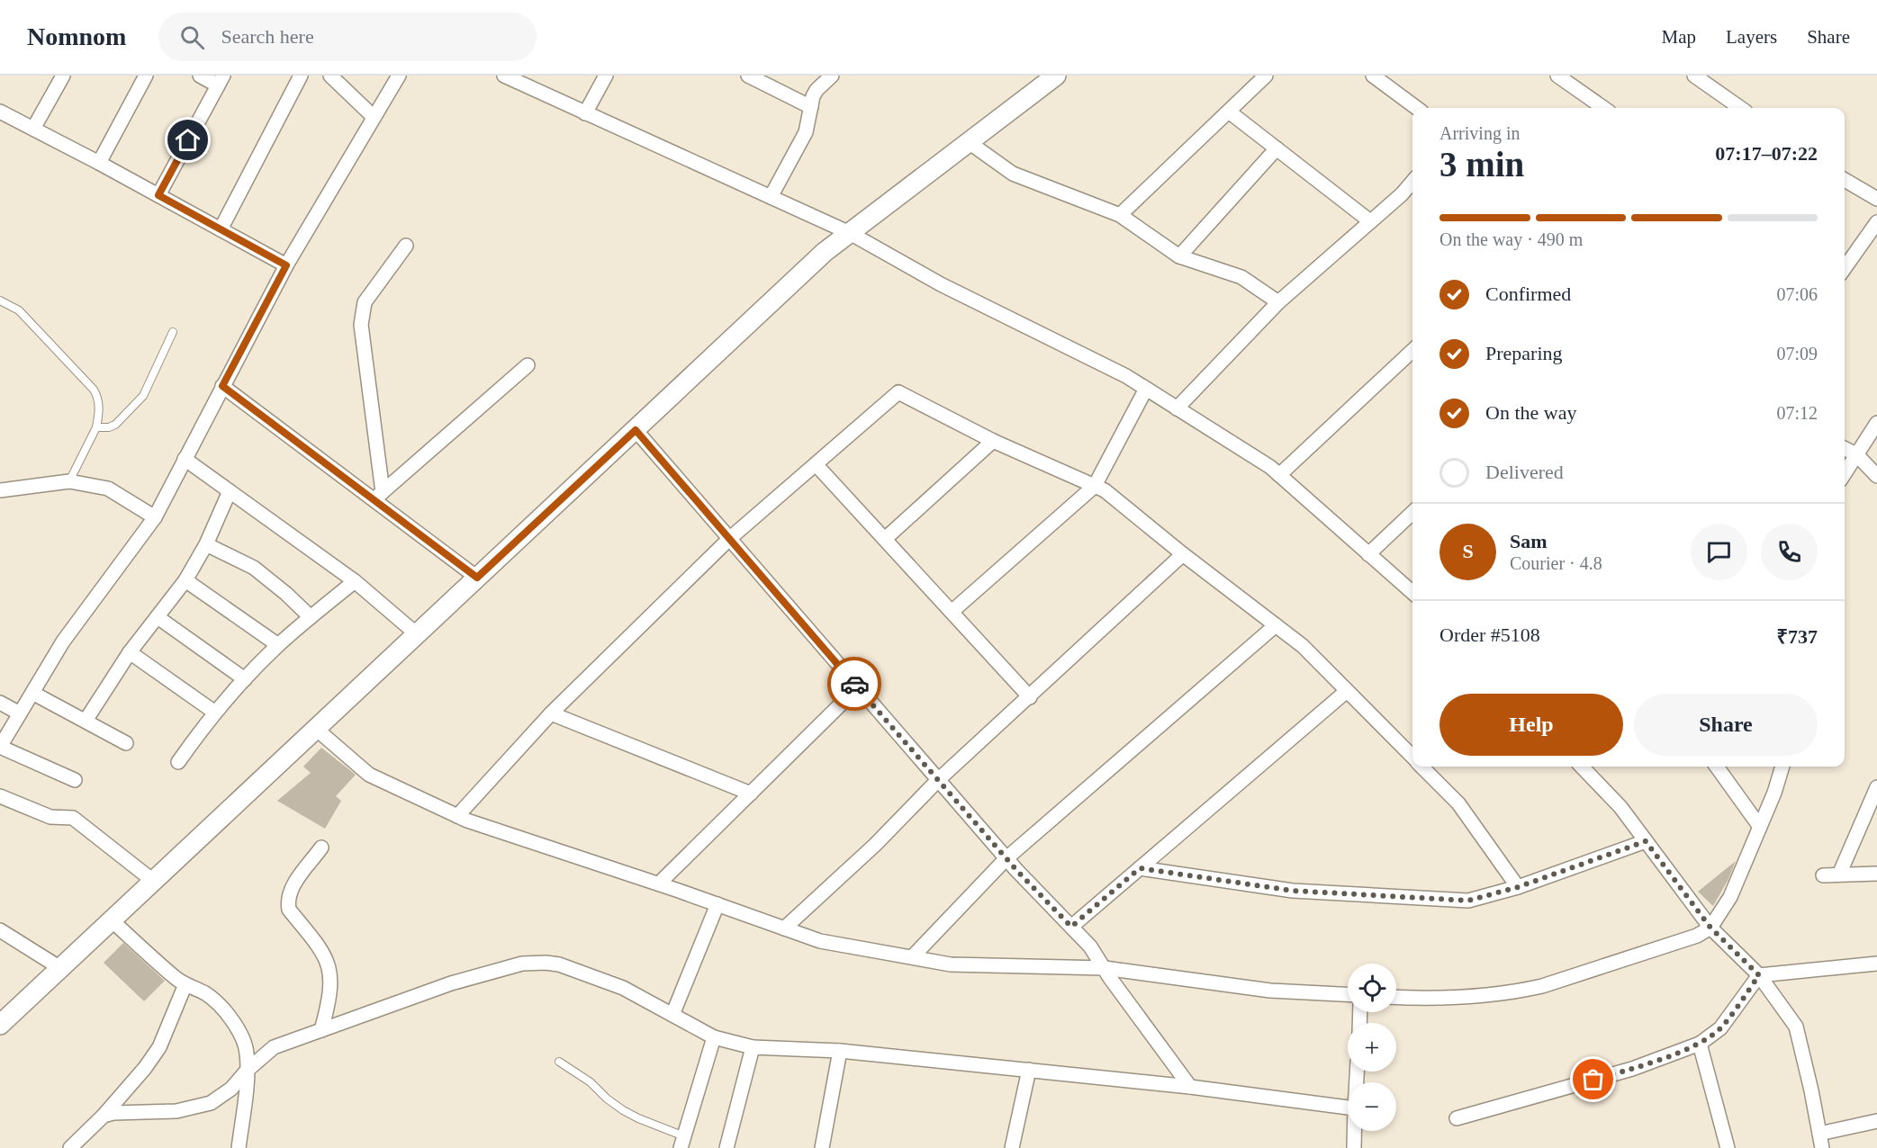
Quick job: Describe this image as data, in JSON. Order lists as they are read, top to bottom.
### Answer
{
  "page": {
    "header": "Nomnom",
    "search": "Search here",
    "nav": ["Map", "Layers", "Share"],
    "heading": ["3 min", "Arriving in", "07:17–07:22"],
    "panel": [
      "Sam",
      "Courier · 4.8",
      "Order #5108",
      "₹737"
    ],
    "bar": "On the way · 490 m",
    "list": [
      ["Confirmed", "07:06"],
      ["Preparing", "07:09"],
      ["On the way", "07:12"],
      "Delivered"
    ],
    "round": "S",
    "buttons": ["Help", "Share"],
    "map_buttons": ["+", "−"]
  }
}
